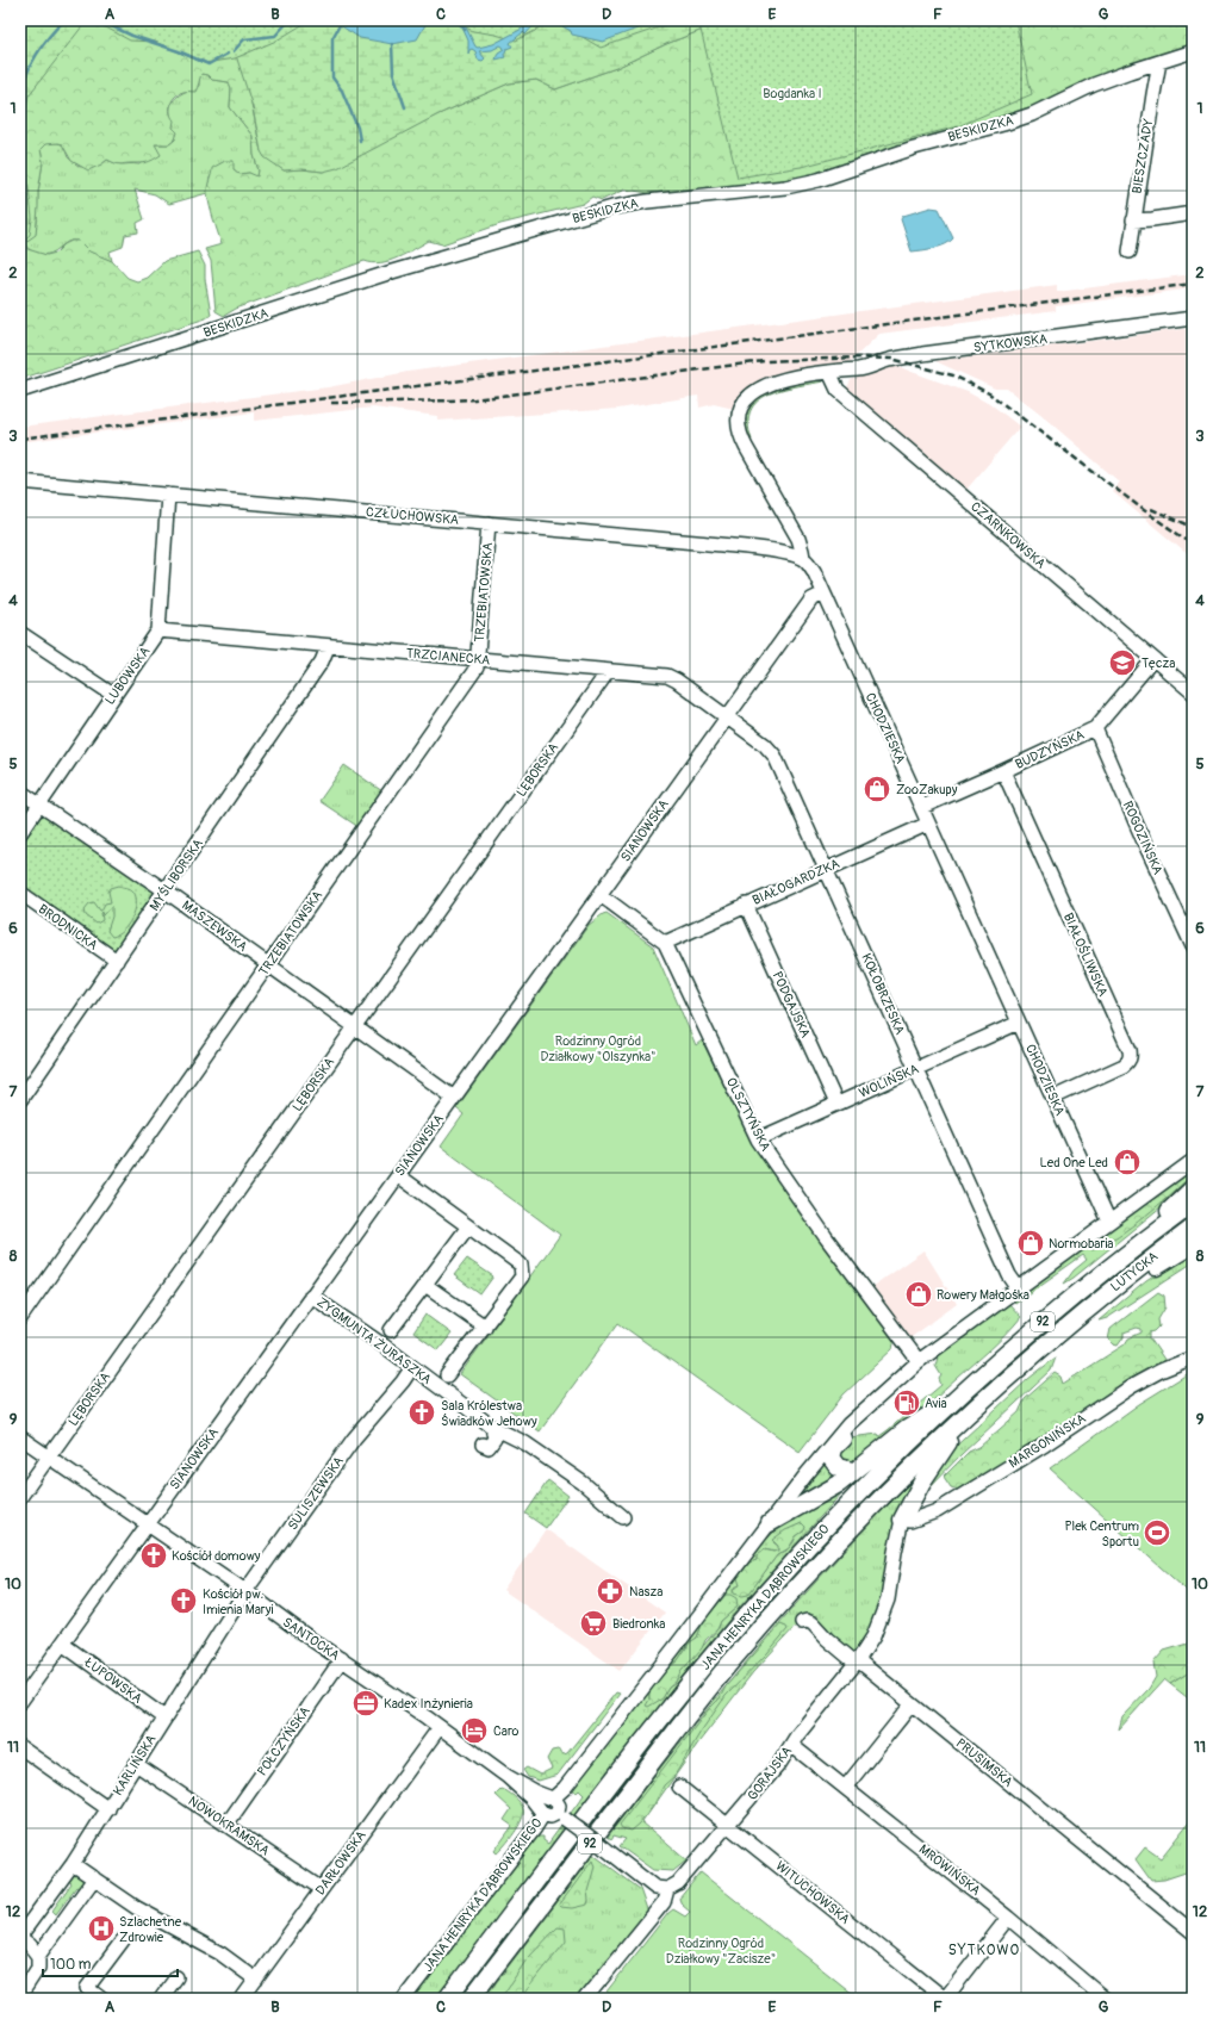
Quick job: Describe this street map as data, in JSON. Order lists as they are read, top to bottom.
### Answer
{
  "streets": {
    "main road": ["LUTYCKA", "92", "JANA HENRYKA DĄBROWSKIEGO"],
    "street": [
      "BESKIDZKA",
      "BIESZCZADY",
      "SYTKOWSKA",
      "CZŁUCHOWSKA",
      "CZARNKOWSKA",
      "TRZEBIATOWSKA",
      "TRZCIANECKA",
      "LUBOWSKA",
      "CHODZIESKA",
      "BUDZYŃSKA",
      "LĘBORSKA",
      "SIANOWSKA",
      "ROGOZIŃSKA",
      "MYŚLIBORSKA",
      "BIAŁOGARDZKA",
      "MASZEWSKA",
      "BRODNICKA",
      "BIAŁOŚLIWSKA",
      "KOŁOBRZESKA",
      "PODGAJSKA",
      "WOLIŃSKA",
      "OLSZTYŃSKA",
      "ZYGMUNTA ŻURASZKA",
      "MARGONIŃSKA",
      "SULISZEWSKA",
      "SANTOCKA",
      "ŁUPOWSKA",
      "POŁCZYŃSKA",
      "PRUSIMSKA",
      "KARLIŃSKA",
      "GORAJSKA",
      "NOWOKRAMSKA",
      "DARŁOWSKA",
      "MROWIŃSKA",
      "WITUCHOWSKA"
    ]
  },
  "crossings": [
    ["BESKIDZKA", "BIESZCZADY"],
    ["SYTKOWSKA", "CZARNKOWSKA"],
    ["SYTKOWSKA", "CHODZIESKA"],
    ["CZŁUCHOWSKA", "TRZEBIATOWSKA"],
    ["CZŁUCHOWSKA", "CHODZIESKA"],
    ["CZARNKOWSKA", "CHODZIESKA"],
    ["CZARNKOWSKA", "BUDZYŃSKA"],
    ["TRZEBIATOWSKA", "TRZCIANECKA"],
    ["TRZEBIATOWSKA", "MASZEWSKA"],
    ["TRZCIANECKA", "LUBOWSKA"],
    ["TRZCIANECKA", "LĘBORSKA"],
    ["TRZCIANECKA", "SIANOWSKA"],
    ["TRZCIANECKA", "MYŚLIBORSKA"],
    ["TRZCIANECKA", "KOŁOBRZESKA"],
    ["LUBOWSKA", "MASZEWSKA"],
    ["CHODZIESKA", "BUDZYŃSKA"],
    ["CHODZIESKA", "SIANOWSKA"],
    ["CHODZIESKA", "BIAŁOGARDZKA"],
    ["CHODZIESKA", "BIAŁOŚLIWSKA"],
    ["CHODZIESKA", "WOLIŃSKA"],
    ["BUDZYŃSKA", "ROGOZIŃSKA"],
    ["BUDZYŃSKA", "BIAŁOŚLIWSKA"],
    ["LĘBORSKA", "MASZEWSKA"],
    ["LĘBORSKA", "SANTOCKA"],
    ["SIANOWSKA", "MASZEWSKA"],
    ["SIANOWSKA", "KOŁOBRZESKA"],
    ["SIANOWSKA", "OLSZTYŃSKA"],
    ["SIANOWSKA", "ZYGMUNTA ŻURASZKA"],
    ["SIANOWSKA", "SANTOCKA"],
    ["SIANOWSKA", "ŁUPOWSKA"],
    ["MYŚLIBORSKA", "MASZEWSKA"],
    ["MYŚLIBORSKA", "BRODNICKA"],
    ["BIAŁOGARDZKA", "KOŁOBRZESKA"],
    ["BIAŁOGARDZKA", "PODGAJSKA"],
    ["BIAŁOGARDZKA", "OLSZTYŃSKA"],
    ["KOŁOBRZESKA", "WOLIŃSKA"],
    ["PODGAJSKA", "WOLIŃSKA"],
    ["WOLIŃSKA", "OLSZTYŃSKA"],
    ["LUTYCKA", "JANA HENRYKA DĄBROWSKIEGO"],
    ["ZYGMUNTA ŻURASZKA", "SULISZEWSKA"],
    ["MARGONIŃSKA", "GORAJSKA"],
    ["SULISZEWSKA", "SANTOCKA"],
    ["SULISZEWSKA", "KARLIŃSKA"],
    ["JANA HENRYKA DĄBROWSKIEGO", "SANTOCKA"],
    ["SANTOCKA", "POŁCZYŃSKA"],
    ["SANTOCKA", "KARLIŃSKA"],
    ["SANTOCKA", "DARŁOWSKA"],
    ["ŁUPOWSKA", "KARLIŃSKA"],
    ["POŁCZYŃSKA", "NOWOKRAMSKA"],
    ["PRUSIMSKA", "GORAJSKA"],
    ["KARLIŃSKA", "NOWOKRAMSKA"],
    ["GORAJSKA", "MROWIŃSKA"],
    ["GORAJSKA", "WITUCHOWSKA"],
    ["NOWOKRAMSKA", "DARŁOWSKA"]
  ],
  "districts": ["SYTKOWO"],
  "parks": ["Bogdanka I", "Rodzinny Ogród Działkowy \"Olszynka\"", "Rodzinny Ogród Działkowy \"Zacisze\""],
  "places": {
    "school or university": ["Tęcza"],
    "shop": [
      "ZooZakupy",
      "Led One Led",
      "Normobaria",
      "Rowery Małgośka"
    ],
    "fuel station": ["Avia"],
    "church": ["Sala Królestwa Świadków Jehowy", "Kościół domowy", "Kościół pw. Imienia Maryi"],
    "sports": ["Plek Centrum Sportu"],
    "pharmacy": ["Nasza"],
    "supermarket": ["Biedronka"],
    "office": ["Kadex Inżynieria"],
    "hotel": ["Caro"],
    "hospital": ["Szlachetne Zdrowie"]
  },
  "scale_bar": "100 m",
  "grid": {
    "columns": [
      "A",
      "B",
      "C",
      "D",
      "E",
      "F",
      "G"
    ],
    "rows": [
      "1",
      "2",
      "3",
      "4",
      "5",
      "6",
      "7",
      "8",
      "9",
      "10",
      "11",
      "12"
    ]
  }
}
